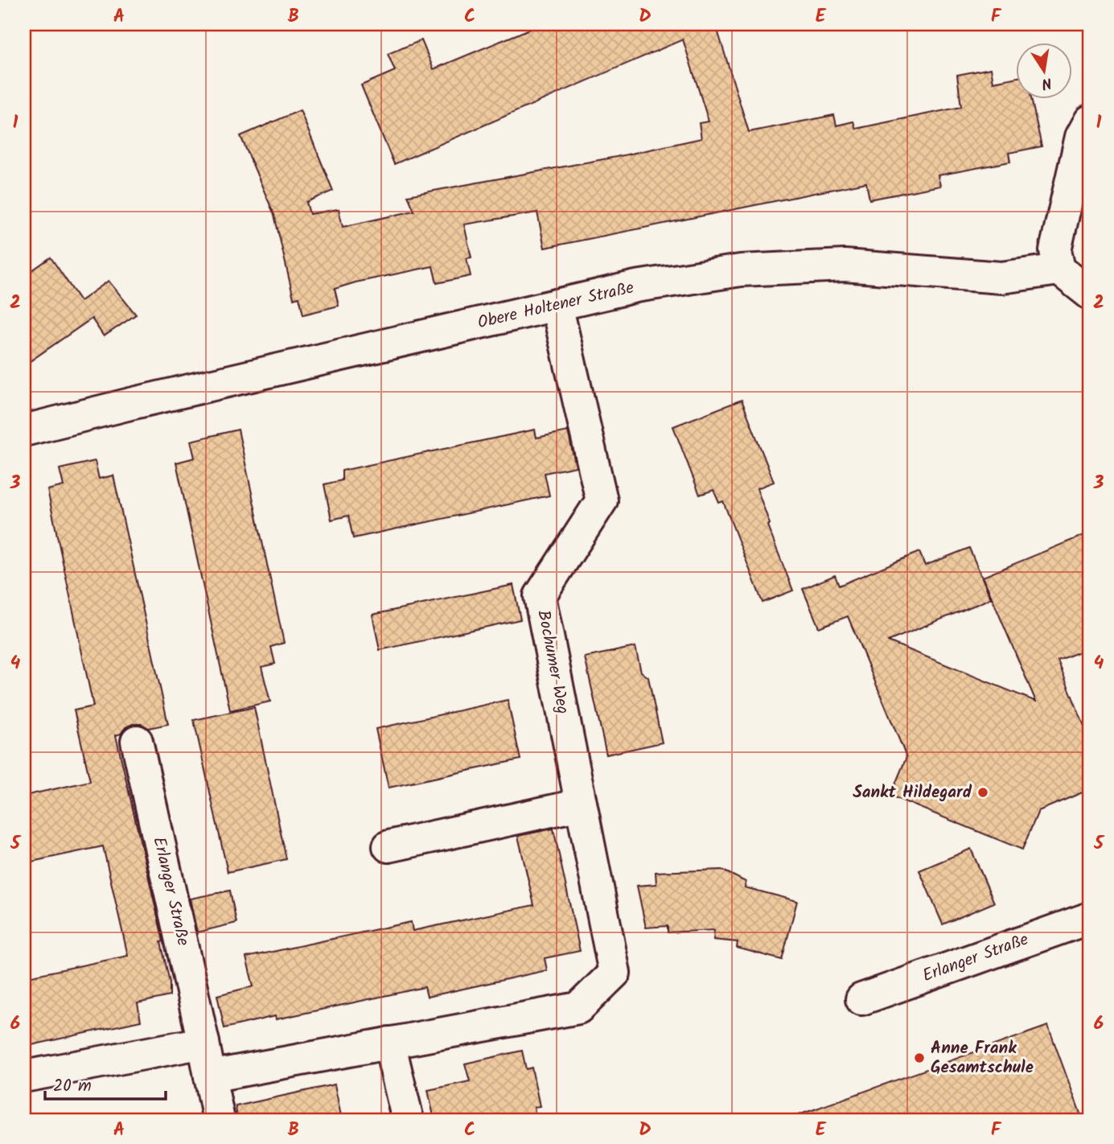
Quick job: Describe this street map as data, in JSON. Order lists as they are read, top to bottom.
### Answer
{
  "streets": {
    "street": ["Obere Holtener Straße", "Bochumer Weg", "Erlanger Straße"]
  },
  "crossings": [
    ["Obere Holtener Straße", "Bochumer Weg"]
  ],
  "places": ["Sankt Hildegard", "Anne Frank Gesamtschule"],
  "scale_bar": "20 m",
  "north": "bottom",
  "grid": {
    "columns": [
      "A",
      "B",
      "C",
      "D",
      "E",
      "F"
    ],
    "rows": [
      "1",
      "2",
      "3",
      "4",
      "5",
      "6"
    ]
  }
}
